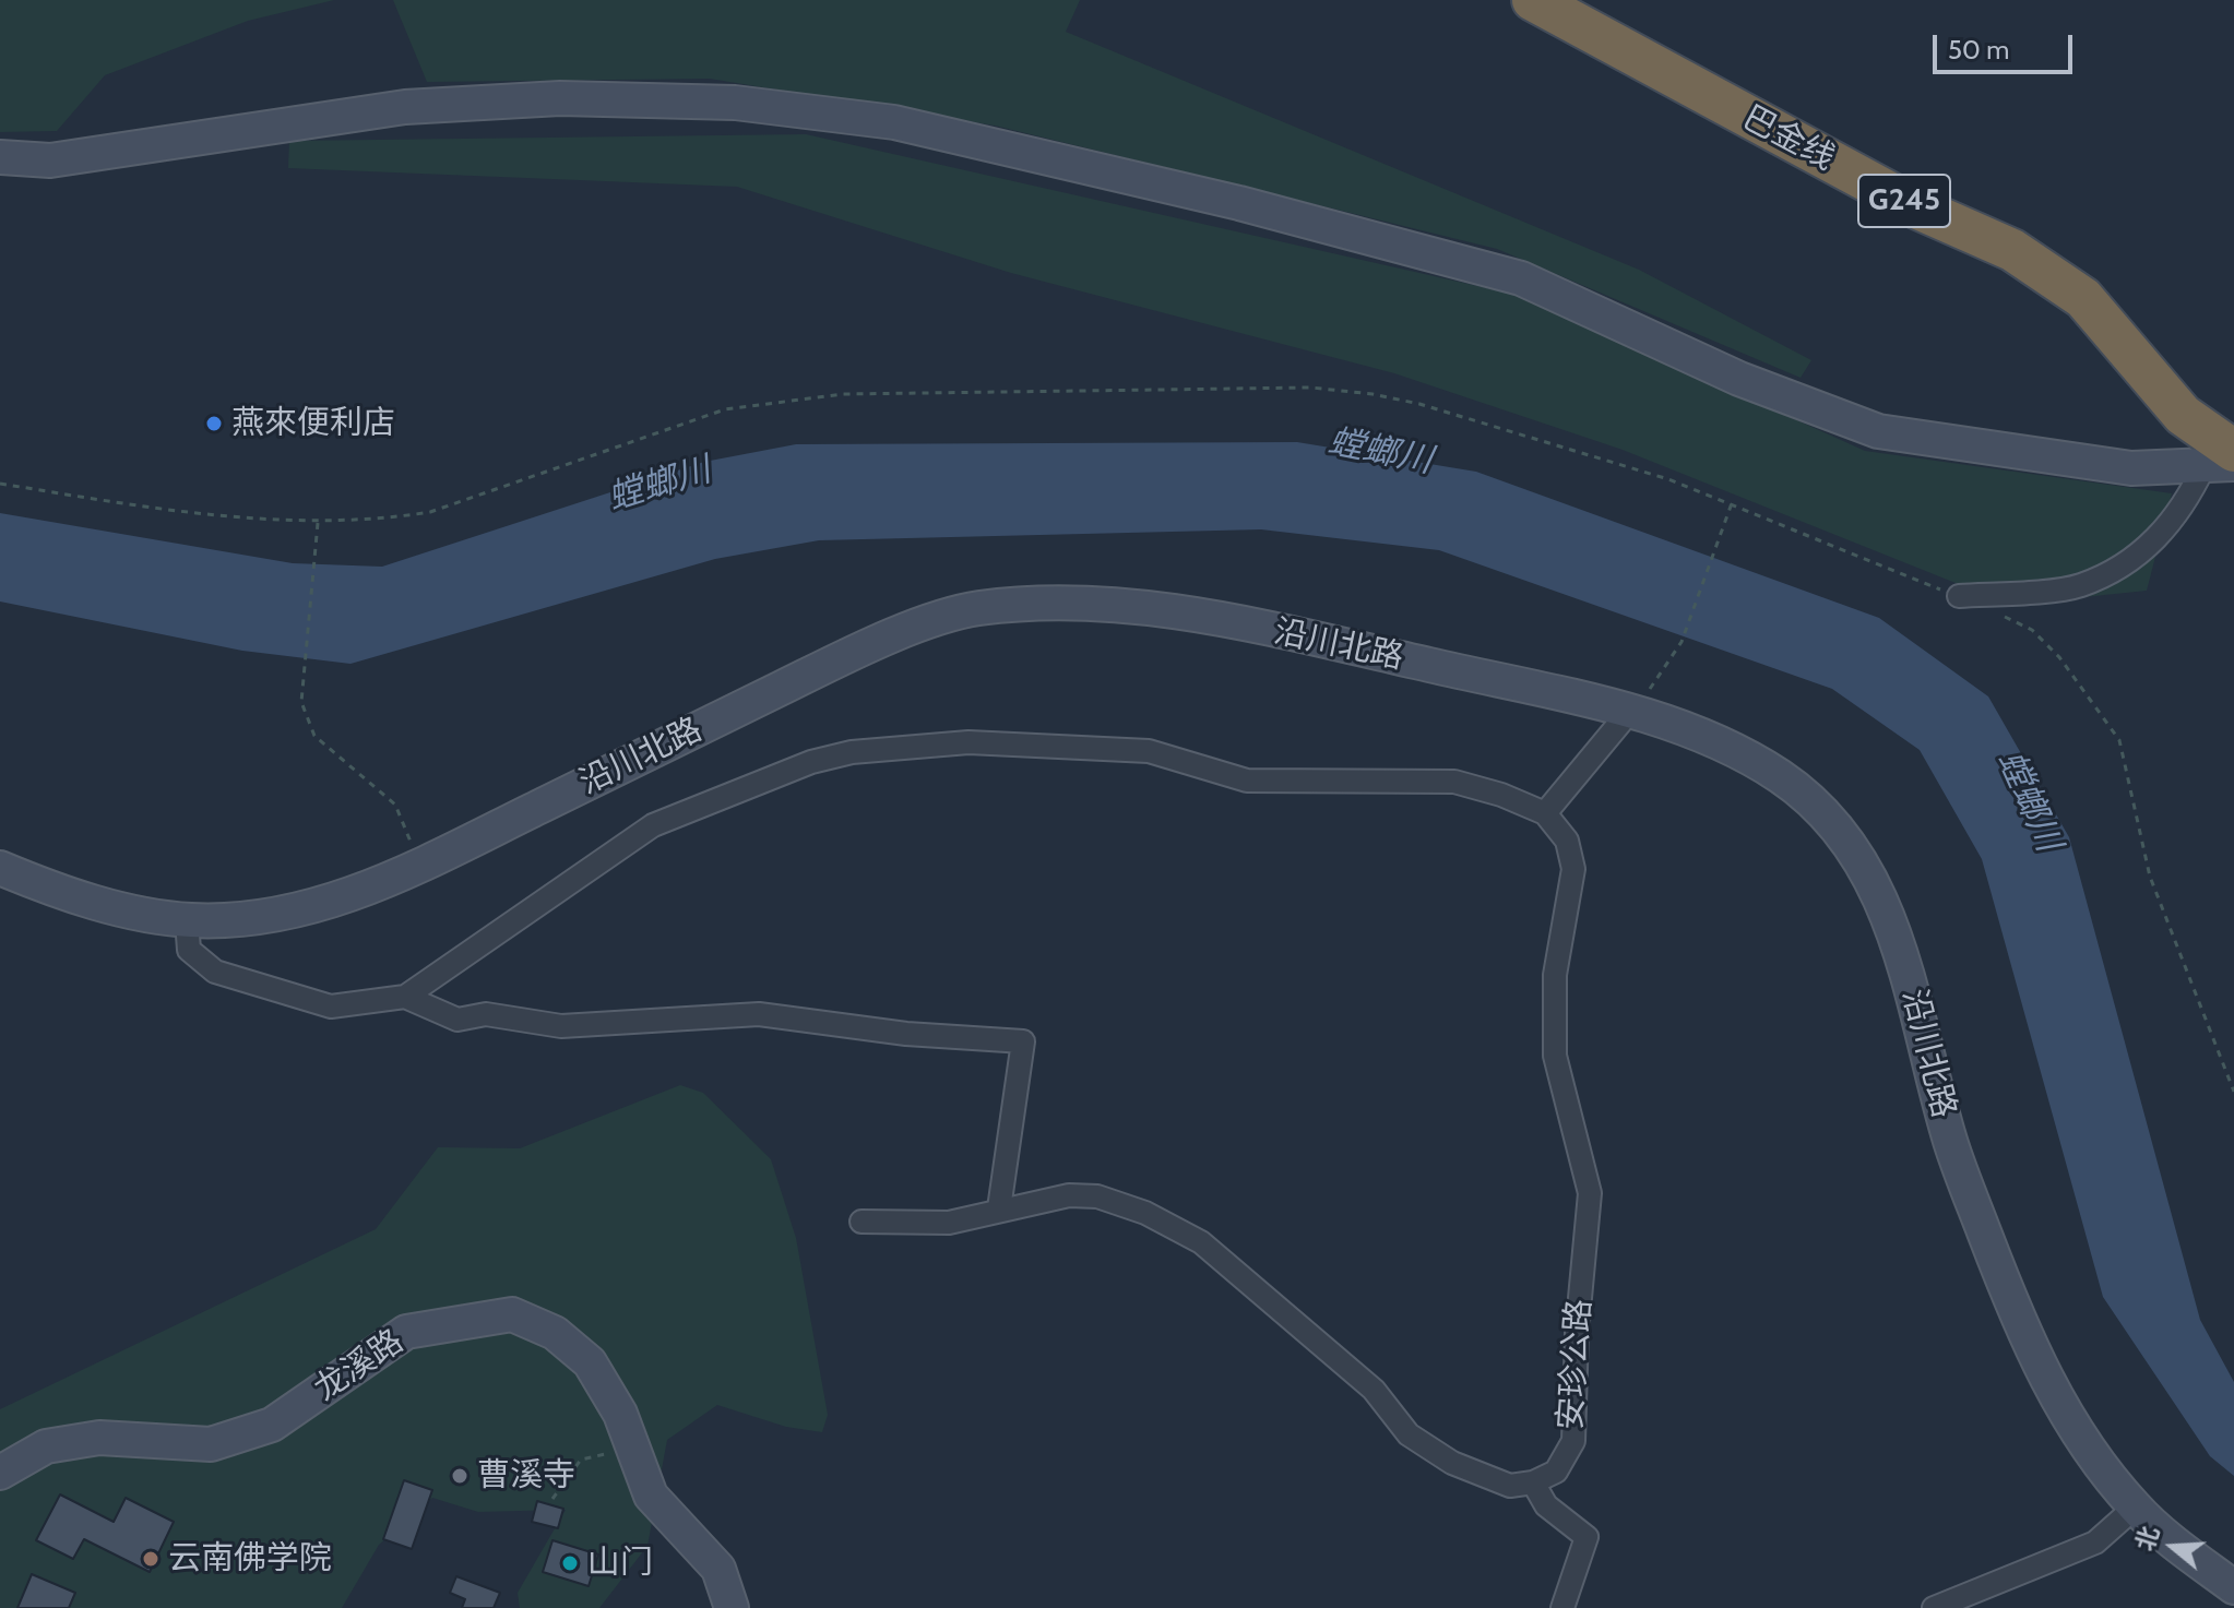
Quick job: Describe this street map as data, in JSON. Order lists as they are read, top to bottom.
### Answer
{
  "streets": {
    "highway": ["巴金线", "G245"],
    "main road": ["沿川北路", "龙溪路"],
    "street": ["安珍公路"]
  },
  "water": ["螳螂川"],
  "places": [
    "燕來便利店",
    "曹溪寺",
    "云南佛学院",
    "山门"
  ],
  "scale_bar": "50 m",
  "north": "left"
}
